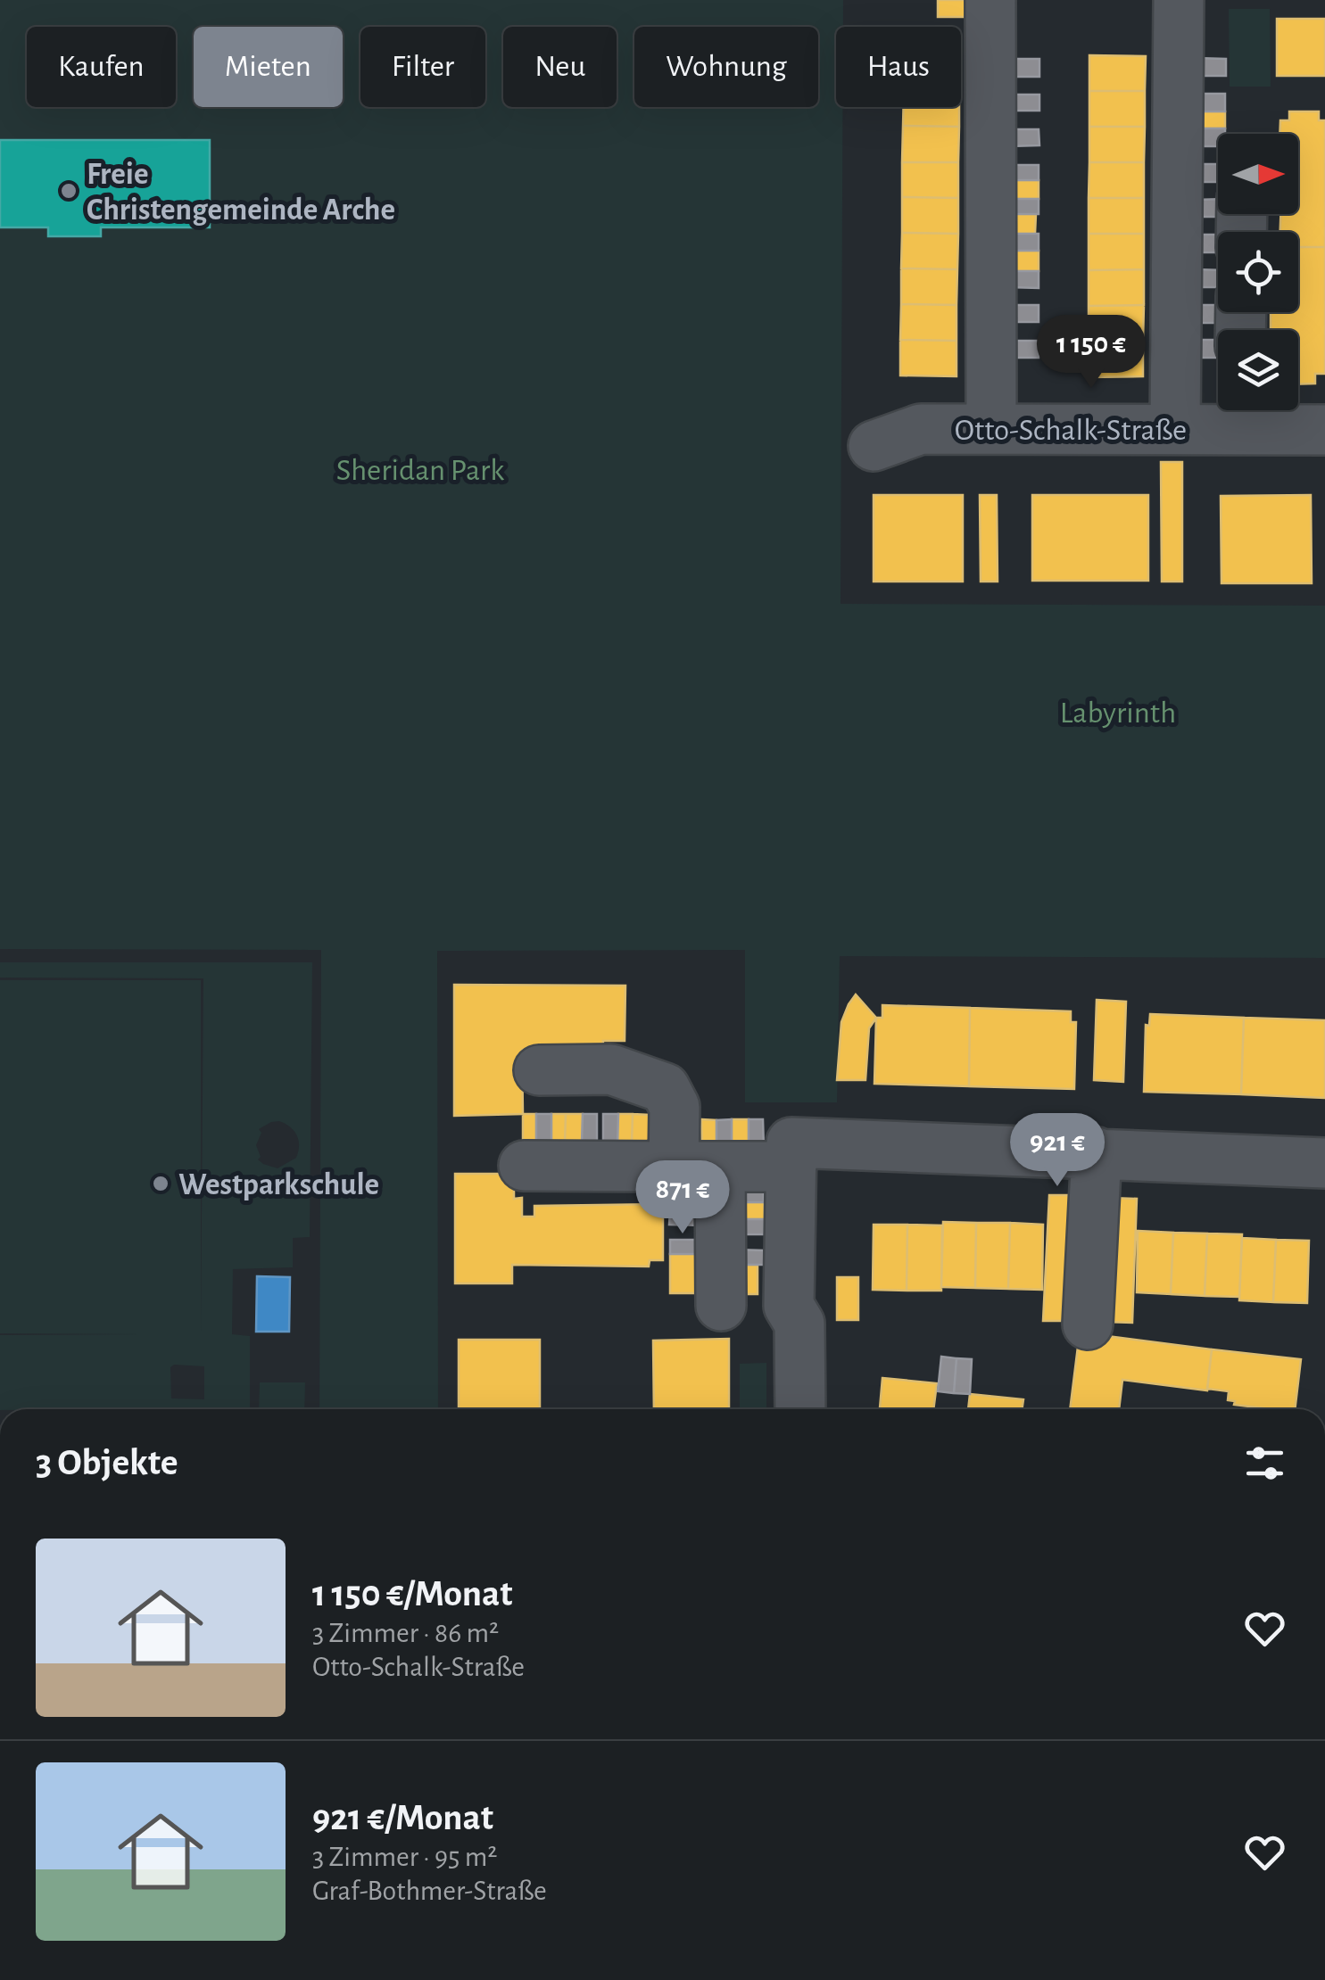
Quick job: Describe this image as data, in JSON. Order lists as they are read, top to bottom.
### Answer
{
  "streets": {
    "street": ["Otto-Schalk-Straße"]
  },
  "parks": ["Sheridan Park", "Labyrinth"],
  "places": ["Freie Christengemeinde Arche", "Westparkschule"],
  "north": "right",
  "page": {
    "chip": [
      "Kaufen",
      "Mieten",
      "Filter",
      "Neu",
      "Wohnung",
      "Haus"
    ],
    "price": ["1 150 €", "921 €", "871 €"],
    "heading": "3 Objekte",
    "list": [
      {
        "name": "1 150 €/Monat",
        "note": "3 Zimmer · 86 m² · Otto-Schalk-Straße"
      },
      {
        "name": "921 €/Monat",
        "note": "3 Zimmer · 95 m² · Graf-Bothmer-Straße"
      }
    ]
  }
}
